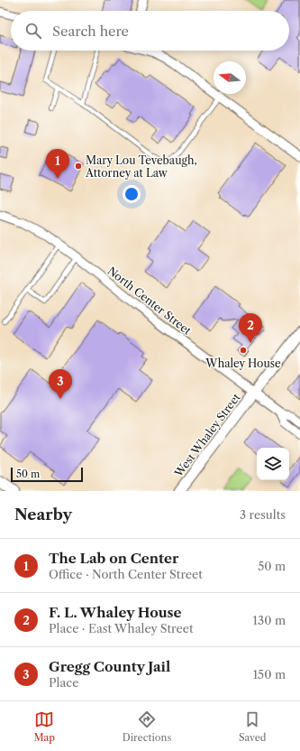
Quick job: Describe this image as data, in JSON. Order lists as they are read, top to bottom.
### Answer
{
  "streets": {
    "street": ["North Center Street", "West Whaley Street"]
  },
  "crossings": [
    ["North Center Street", "West Whaley Street"]
  ],
  "places": ["Mary Lou Tevebaugh, Attorney at Law", "Whaley House"],
  "scale_bar": "50 m",
  "north": "left",
  "page": {
    "search": "Search here",
    "pins": ["1", "2", "3"],
    "scale": "50 m",
    "heading": ["Nearby", "3 results"],
    "list": [
      {
        "mark": "1",
        "name": "The Lab on Center",
        "note": "Office · North Center Street",
        "value": "50 m"
      },
      {
        "mark": "2",
        "name": "F. L. Whaley House",
        "note": "Place · East Whaley Street",
        "value": "130 m"
      },
      {
        "mark": "3",
        "name": "Gregg County Jail",
        "note": "Place",
        "value": "150 m"
      }
    ],
    "nav": ["Map", "Directions", "Saved"]
  }
}
